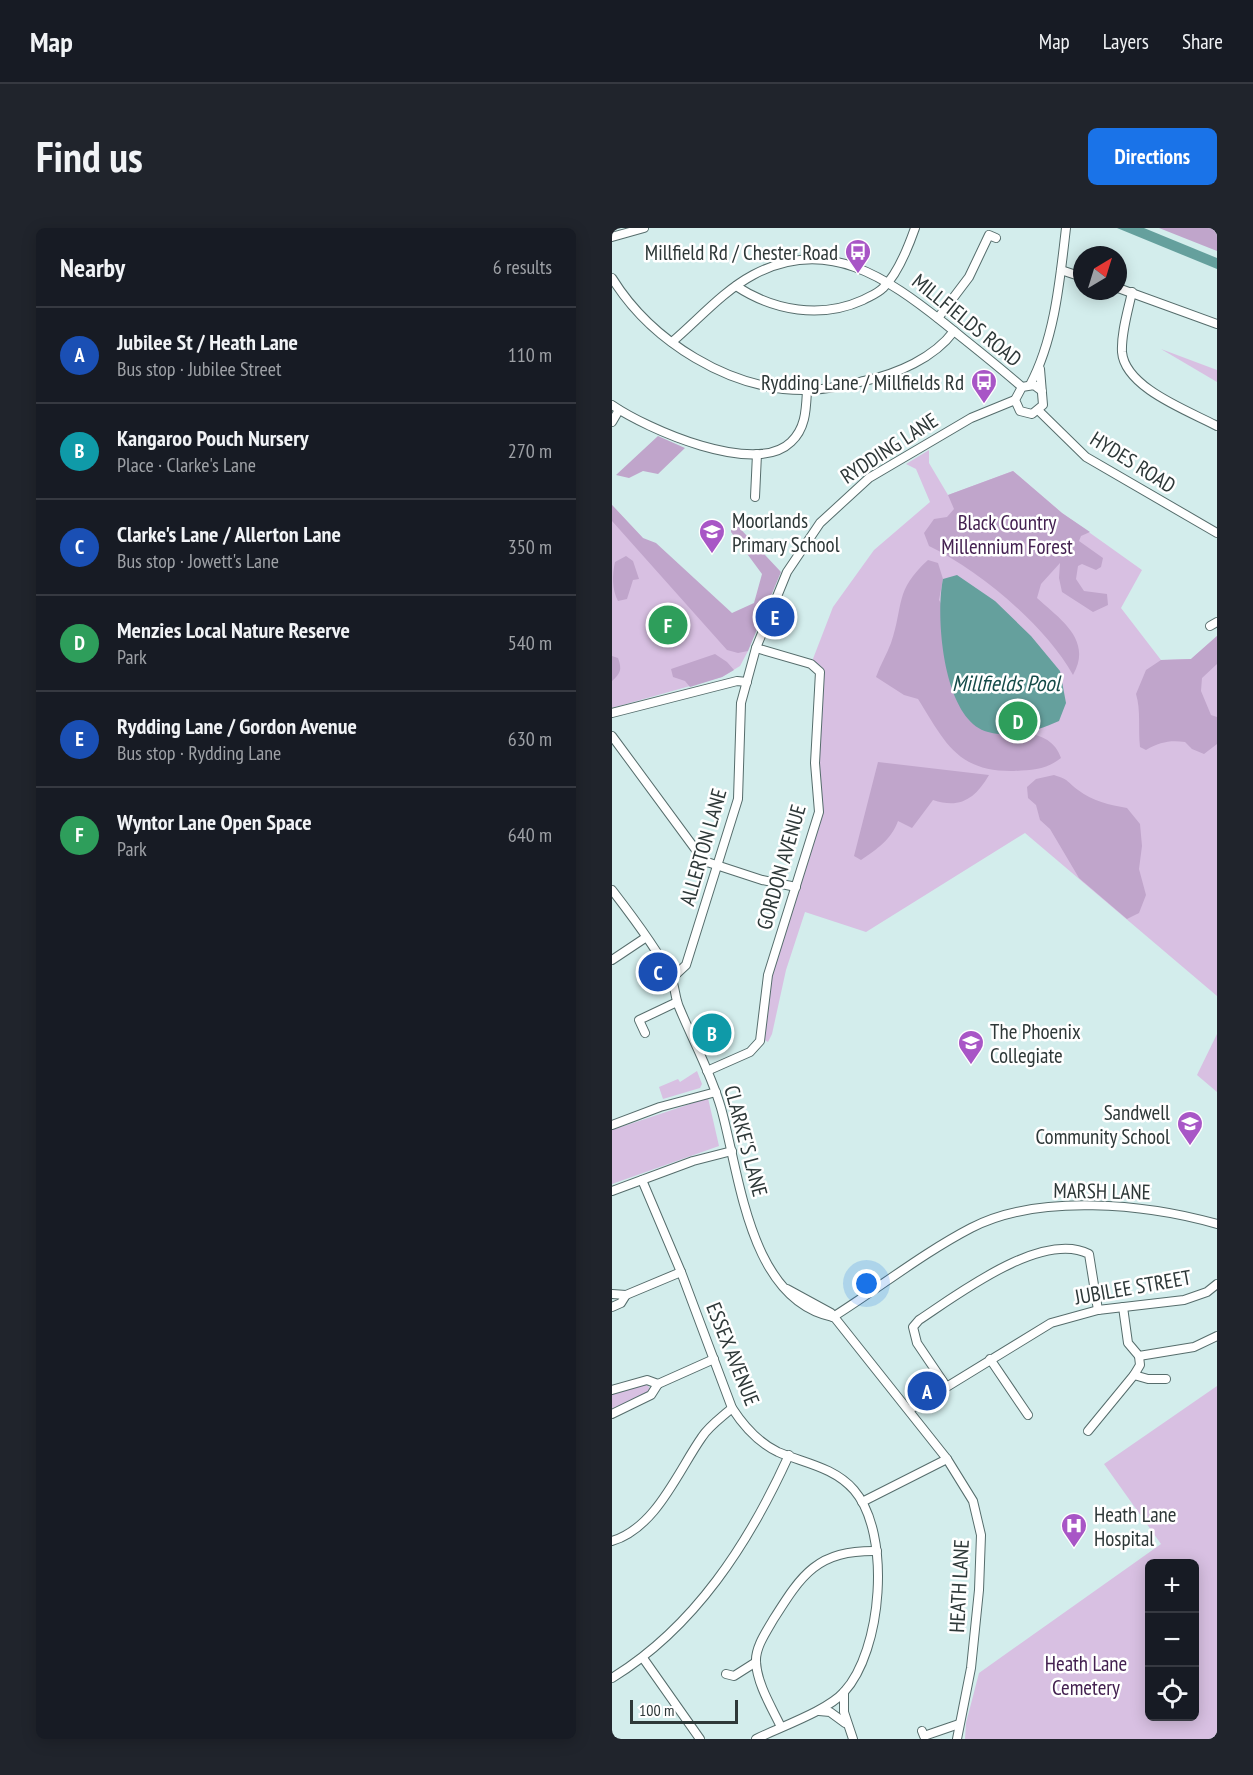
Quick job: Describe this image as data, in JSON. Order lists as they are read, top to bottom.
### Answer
{
  "streets": {
    "street": [
      "MILLFIELDS ROAD",
      "RYDDING LANE",
      "HYDES ROAD",
      "ALLERTON LANE",
      "GORDON AVENUE",
      "CLARKE'S LANE",
      "MARSH LANE",
      "JUBILEE STREET",
      "ESSEX AVENUE",
      "HEATH LANE"
    ]
  },
  "crossings": [
    ["MILLFIELDS ROAD", "RYDDING LANE"],
    ["MILLFIELDS ROAD", "HYDES ROAD"],
    ["RYDDING LANE", "HYDES ROAD"],
    ["RYDDING LANE", "ALLERTON LANE"],
    ["RYDDING LANE", "GORDON AVENUE"],
    ["ALLERTON LANE", "CLARKE'S LANE"],
    ["GORDON AVENUE", "CLARKE'S LANE"],
    ["CLARKE'S LANE", "MARSH LANE"],
    ["CLARKE'S LANE", "HEATH LANE"],
    ["MARSH LANE", "HEATH LANE"],
    ["JUBILEE STREET", "HEATH LANE"]
  ],
  "water": ["Millfields Pool"],
  "parks": ["Black Country Millennium Forest", "Heath Lane Cemetery"],
  "places": {
    "bus stop": ["Millfield Rd / Chester Road", "Rydding Lane / Millfields Rd"],
    "school or university": ["Moorlands Primary School", "The Phoenix Collegiate", "Sandwell Community School"],
    "hospital": ["Heath Lane Hospital"]
  },
  "scale_bar": "100 m",
  "north": "top right",
  "page": {
    "header": "Map",
    "nav": ["Map", "Layers", "Share"],
    "buttons": "Directions",
    "title": "Find us",
    "heading": ["Nearby", "6 results"],
    "list": [
      {
        "mark": "A",
        "name": "Jubilee St / Heath Lane",
        "note": "Bus stop · Jubilee Street",
        "value": "110 m"
      },
      {
        "mark": "B",
        "name": "Kangaroo Pouch Nursery",
        "note": "Place · Clarke's Lane",
        "value": "270 m"
      },
      {
        "mark": "C",
        "name": "Clarke's Lane / Allerton Lane",
        "note": "Bus stop · Jowett's Lane",
        "value": "350 m"
      },
      {
        "mark": "D",
        "name": "Menzies Local Nature Reserve",
        "note": "Park",
        "value": "540 m"
      },
      {
        "mark": "E",
        "name": "Rydding Lane / Gordon Avenue",
        "note": "Bus stop · Rydding Lane",
        "value": "630 m"
      },
      {
        "mark": "F",
        "name": "Wyntor Lane Open Space",
        "note": "Park",
        "value": "640 m"
      }
    ],
    "pins": [
      "E",
      "F",
      "D",
      "C",
      "B",
      "A"
    ],
    "map_buttons": ["+", "−"],
    "scale": "100 m"
  }
}
